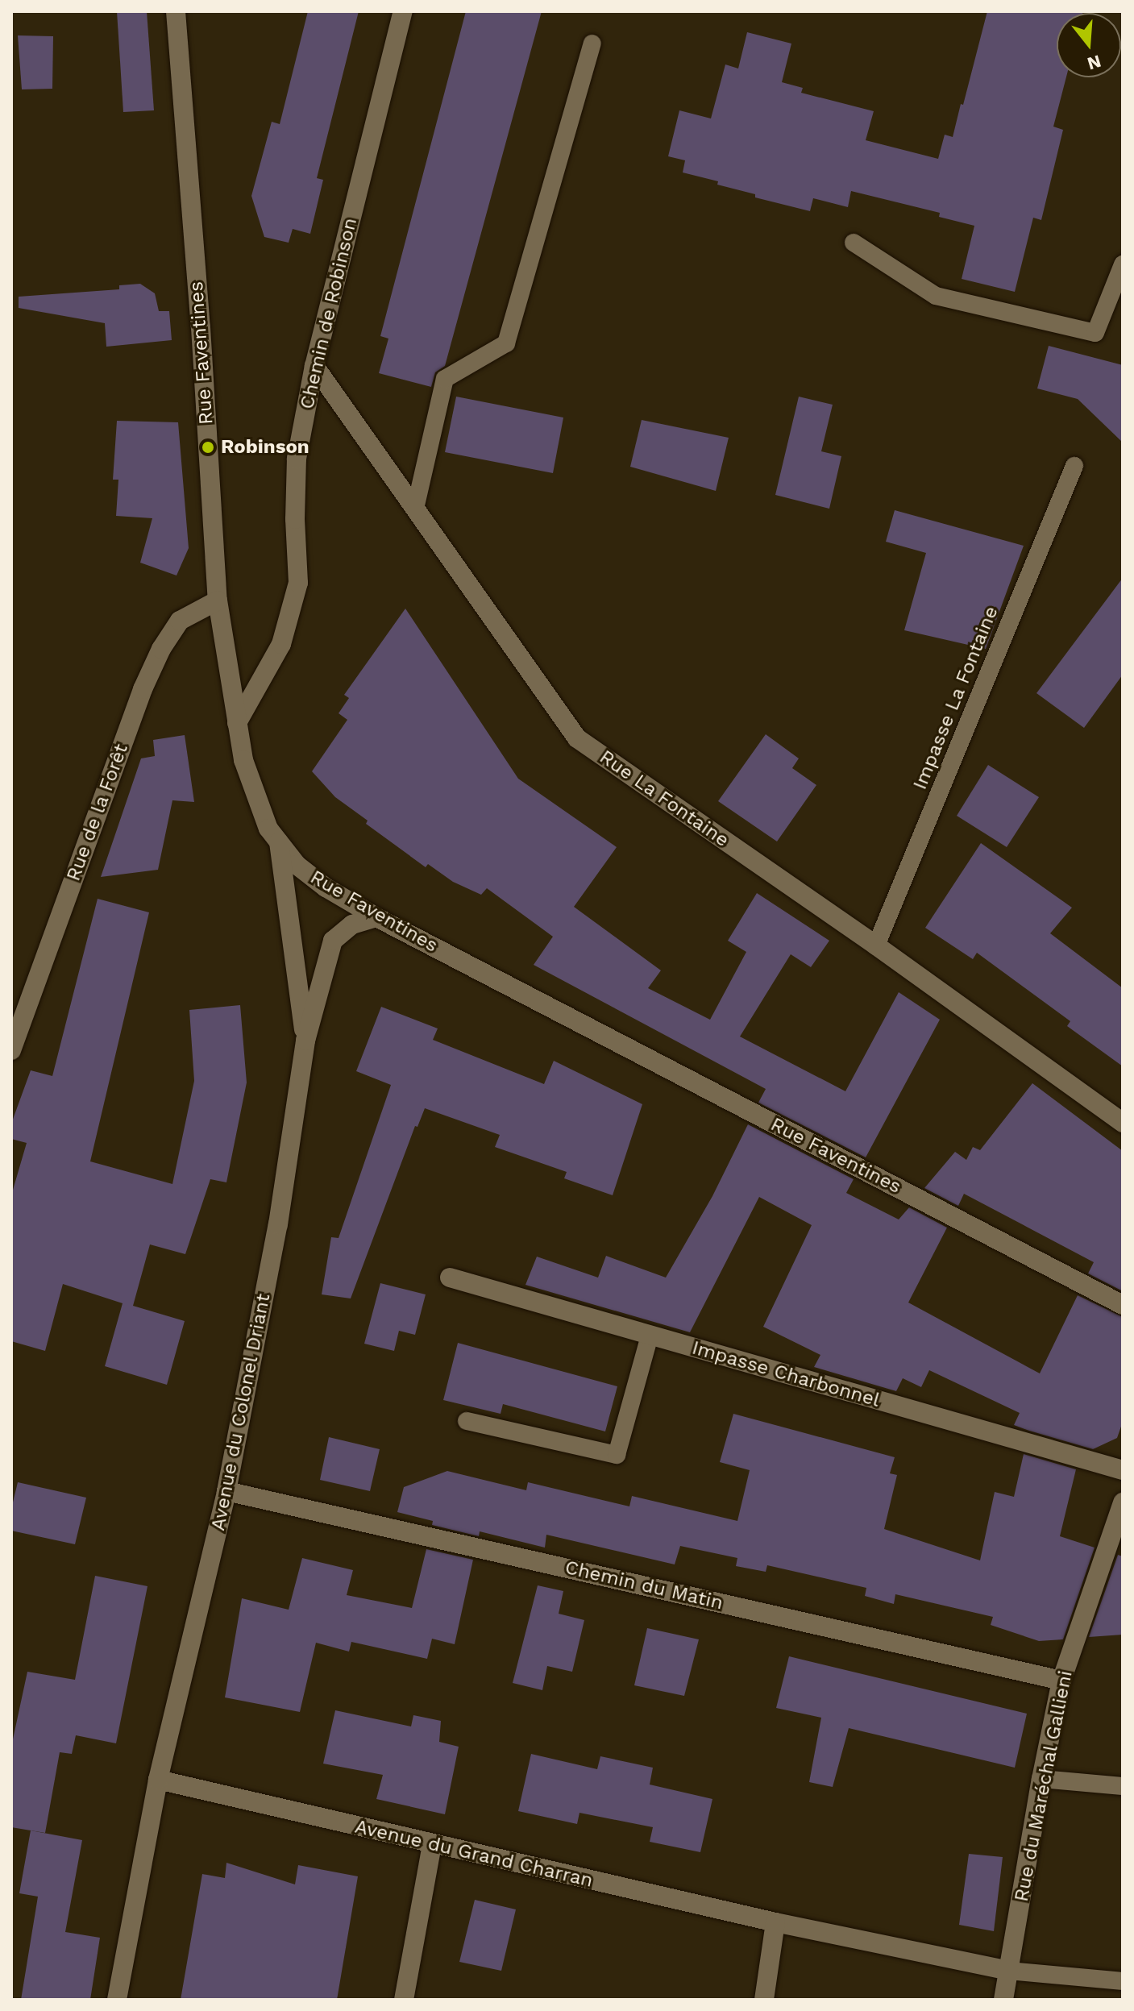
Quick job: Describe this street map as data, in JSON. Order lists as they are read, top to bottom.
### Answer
{
  "streets": {
    "street": [
      "Chemin de Robinson",
      "Rue Faventines",
      "Rue La Fontaine",
      "Rue de la Forêt",
      "Impasse Charbonnel",
      "Avenue du Colonel Driant",
      "Chemin du Matin",
      "Rue du Maréchal Gallieni",
      "Avenue du Grand Charran"
    ],
    "lane": ["Impasse La Fontaine"]
  },
  "crossings": [
    ["Chemin de Robinson", "Rue Faventines"],
    ["Chemin de Robinson", "Rue La Fontaine"],
    ["Rue Faventines", "Rue de la Forêt"],
    ["Rue Faventines", "Avenue du Colonel Driant"],
    ["Impasse La Fontaine", "Rue La Fontaine"],
    ["Avenue du Colonel Driant", "Chemin du Matin"],
    ["Avenue du Colonel Driant", "Avenue du Grand Charran"],
    ["Chemin du Matin", "Rue du Maréchal Gallieni"],
    ["Rue du Maréchal Gallieni", "Avenue du Grand Charran"]
  ],
  "places": ["Robinson"],
  "north": "bottom"
}
